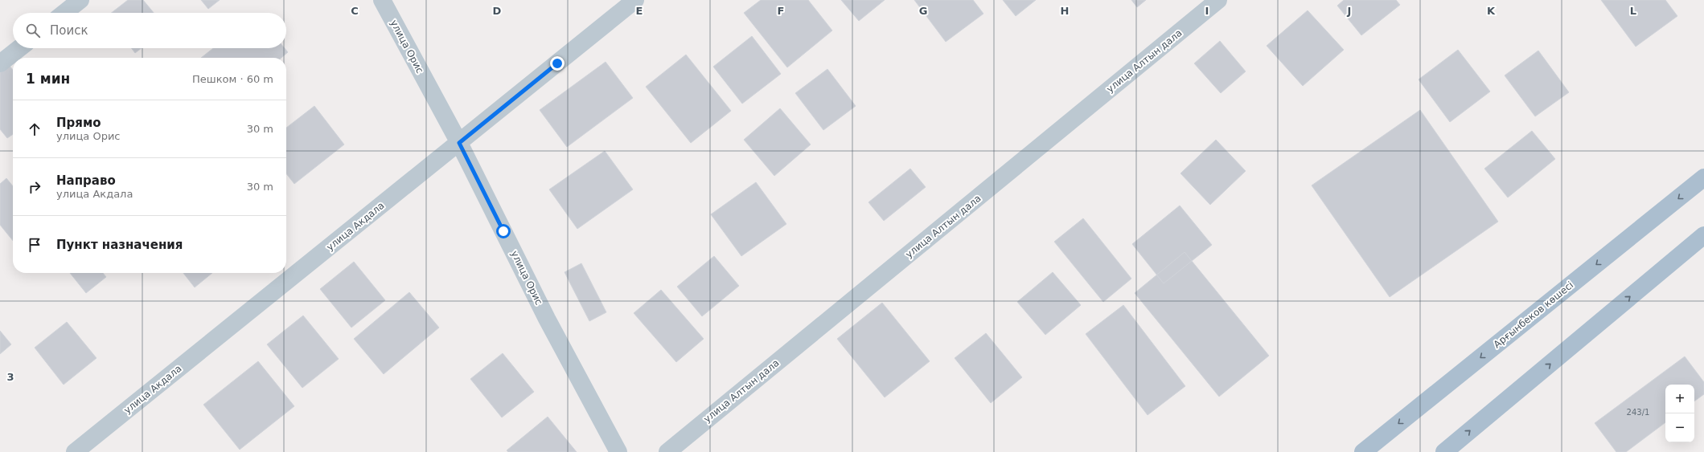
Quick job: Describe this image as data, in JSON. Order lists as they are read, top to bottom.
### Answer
{
  "streets": {
    "main road": ["Арғынбеков көшесі"],
    "street": ["улица Орис", "улица Алтын дала", "улица Акдала"]
  },
  "crossings": [
    ["улица Орис", "улица Акдала"]
  ],
  "house_numbers": ["243/1"],
  "page": {
    "search": "Поиск",
    "heading": ["1 мин", "Пешком · 60 m"],
    "list": [
      ["Прямо", "улица Орис", "30 m"],
      ["Направо", "улица Акдала", "30 m"],
      "Пункт назначения"
    ],
    "map_buttons": ["+", "−"]
  },
  "grid": {
    "columns": [
      "C",
      "D",
      "E",
      "F",
      "G",
      "H",
      "I",
      "J",
      "K",
      "L"
    ],
    "rows": ["3"]
  }
}
